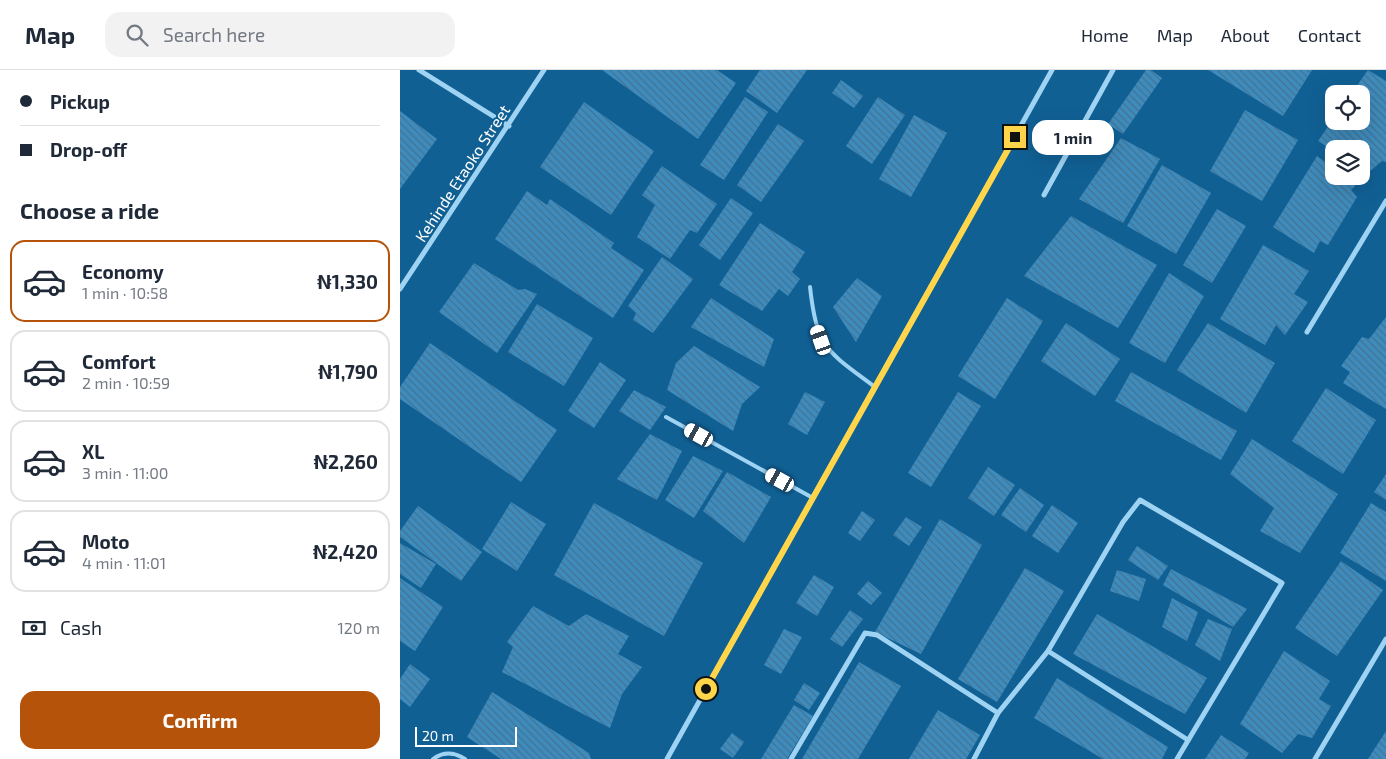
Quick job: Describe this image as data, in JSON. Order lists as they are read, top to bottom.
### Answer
{
  "streets": {
    "street": ["Kehinde Etaoko Street"]
  },
  "scale_bar": "20 m",
  "page": {
    "header": "Map",
    "search": "Search here",
    "nav": [
      "Home",
      "Map",
      "About",
      "Contact"
    ],
    "banner": ["Pickup", "Drop-off"],
    "bubble": "1 min",
    "heading": "Choose a ride",
    "list": [
      {
        "name": "Economy",
        "note": "1 min · 10:58",
        "value": "₦1,330"
      },
      {
        "name": "Comfort",
        "note": "2 min · 10:59",
        "value": "₦1,790"
      },
      {
        "name": "XL",
        "note": "3 min · 11:00",
        "value": "₦2,260"
      },
      {
        "name": "Moto",
        "note": "4 min · 11:01",
        "value": "₦2,420"
      }
    ],
    "pay": ["Cash", "120 m"],
    "buttons": "Confirm",
    "scale": "20 m"
  }
}
